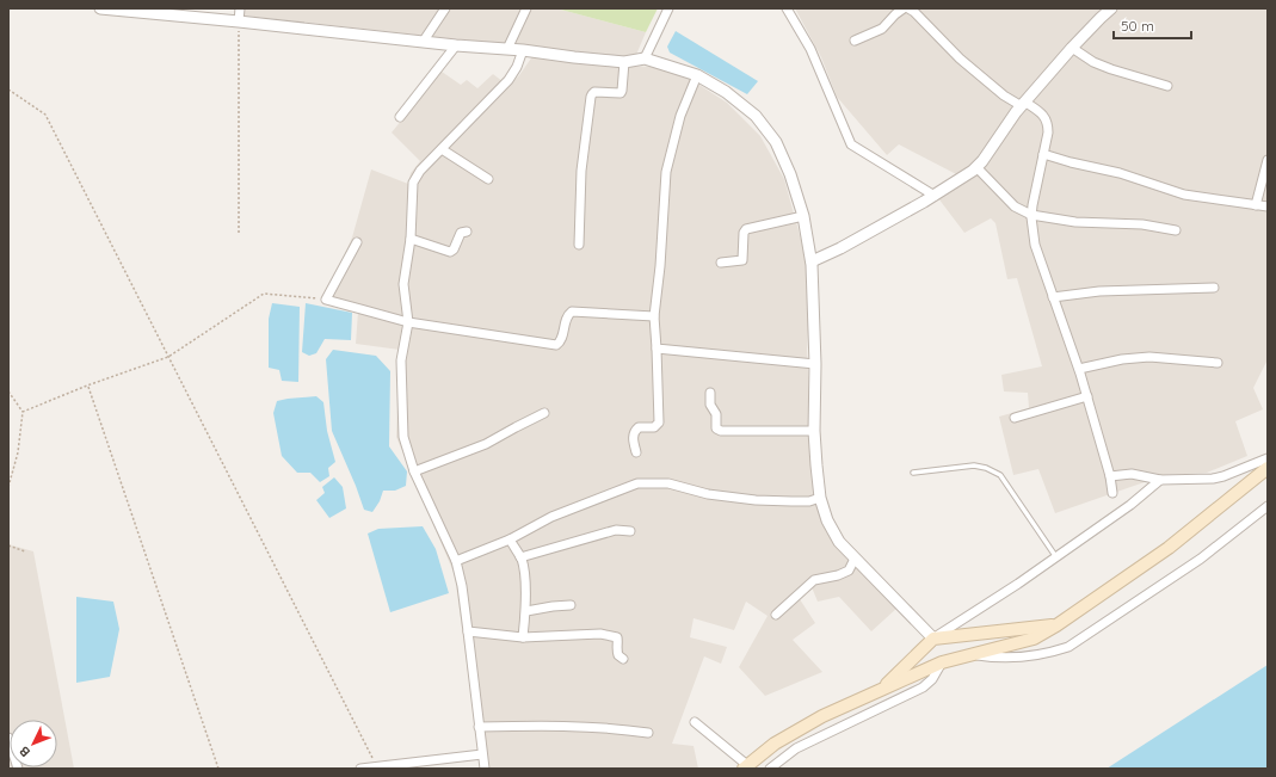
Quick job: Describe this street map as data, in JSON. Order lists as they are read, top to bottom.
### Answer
{
  "scale_bar": "50 m",
  "north": "bottom left"
}
